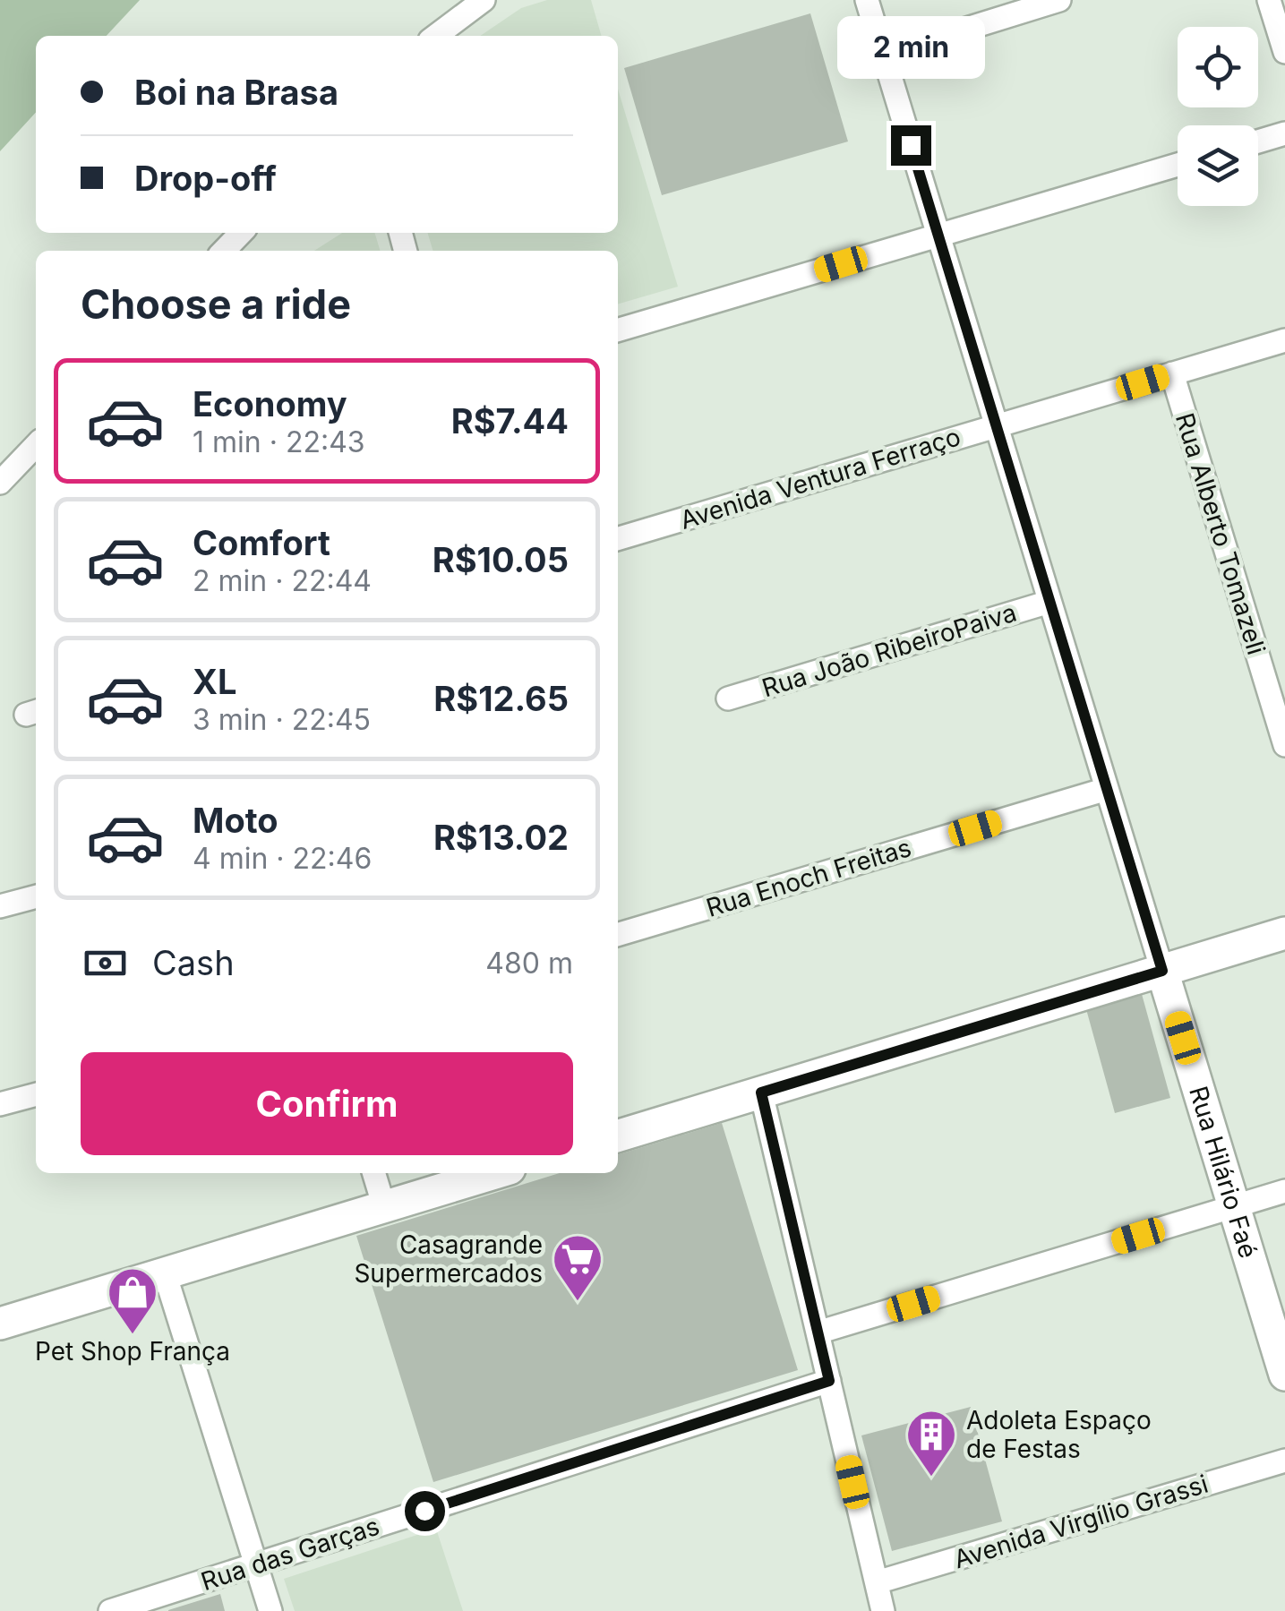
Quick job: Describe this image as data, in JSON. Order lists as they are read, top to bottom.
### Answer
{
  "streets": {
    "main road": ["Rua Hilário Faé"],
    "street": [
      "Avenida Ventura Ferraço",
      "Rua Alberto Tomazeli",
      "Rua João RibeiroPaiva",
      "Rua Enoch Freitas",
      "Avenida Virgílio Grassi",
      "Rua das Garças"
    ]
  },
  "crossings": [
    ["Avenida Ventura Ferraço", "Rua Alberto Tomazeli"]
  ],
  "places": {
    "supermarket": ["Casagrande Supermercados"],
    "shop": ["Pet Shop França"],
    "building": ["Adoleta Espaço de Festas"]
  },
  "page": {
    "bubble": "2 min",
    "banner": ["Boi na Brasa", "Drop-off"],
    "heading": "Choose a ride",
    "list": [
      {
        "name": "Economy",
        "note": "1 min · 22:43",
        "value": "R$7.44"
      },
      {
        "name": "Comfort",
        "note": "2 min · 22:44",
        "value": "R$10.05"
      },
      {
        "name": "XL",
        "note": "3 min · 22:45",
        "value": "R$12.65"
      },
      {
        "name": "Moto",
        "note": "4 min · 22:46",
        "value": "R$13.02"
      }
    ],
    "pay": ["Cash", "480 m"],
    "buttons": "Confirm"
  }
}
